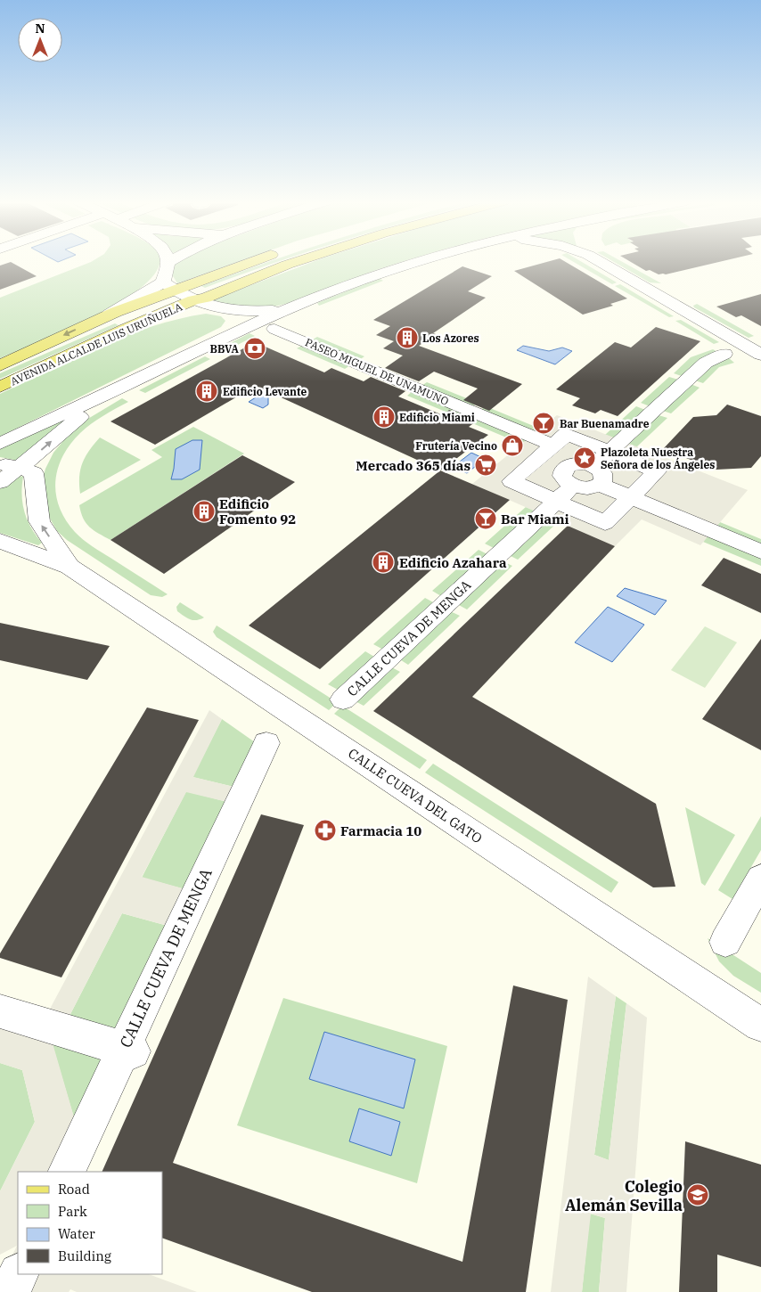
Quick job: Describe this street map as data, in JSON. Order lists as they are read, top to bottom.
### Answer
{
  "streets": {
    "main road": ["AVENIDA ALCALDE LUIS URUÑUELA"],
    "street": ["PASEO MIGUEL DE UNAMUNO", "CALLE CUEVA DE MENGA", "CALLE CUEVA DEL GATO"]
  },
  "places": {
    "building": [
      "Los Azores",
      "Edificio Levante",
      "Edificio Miami",
      "Edificio Fomento 92",
      "Edificio Azahara"
    ],
    "bank": ["BBVA"],
    "bar": ["Bar Buenamadre", "Bar Miami"],
    "shop": ["Frutería Vecino"],
    "place": ["Plazoleta Nuestra Señora de los Ángeles"],
    "supermarket": ["Mercado 365 días"],
    "pharmacy": ["Farmacia 10"],
    "school or university": ["Colegio Alemán Sevilla"]
  },
  "legend": [
    "Road",
    "Park",
    "Water",
    "Building"
  ],
  "north": "top"
}
